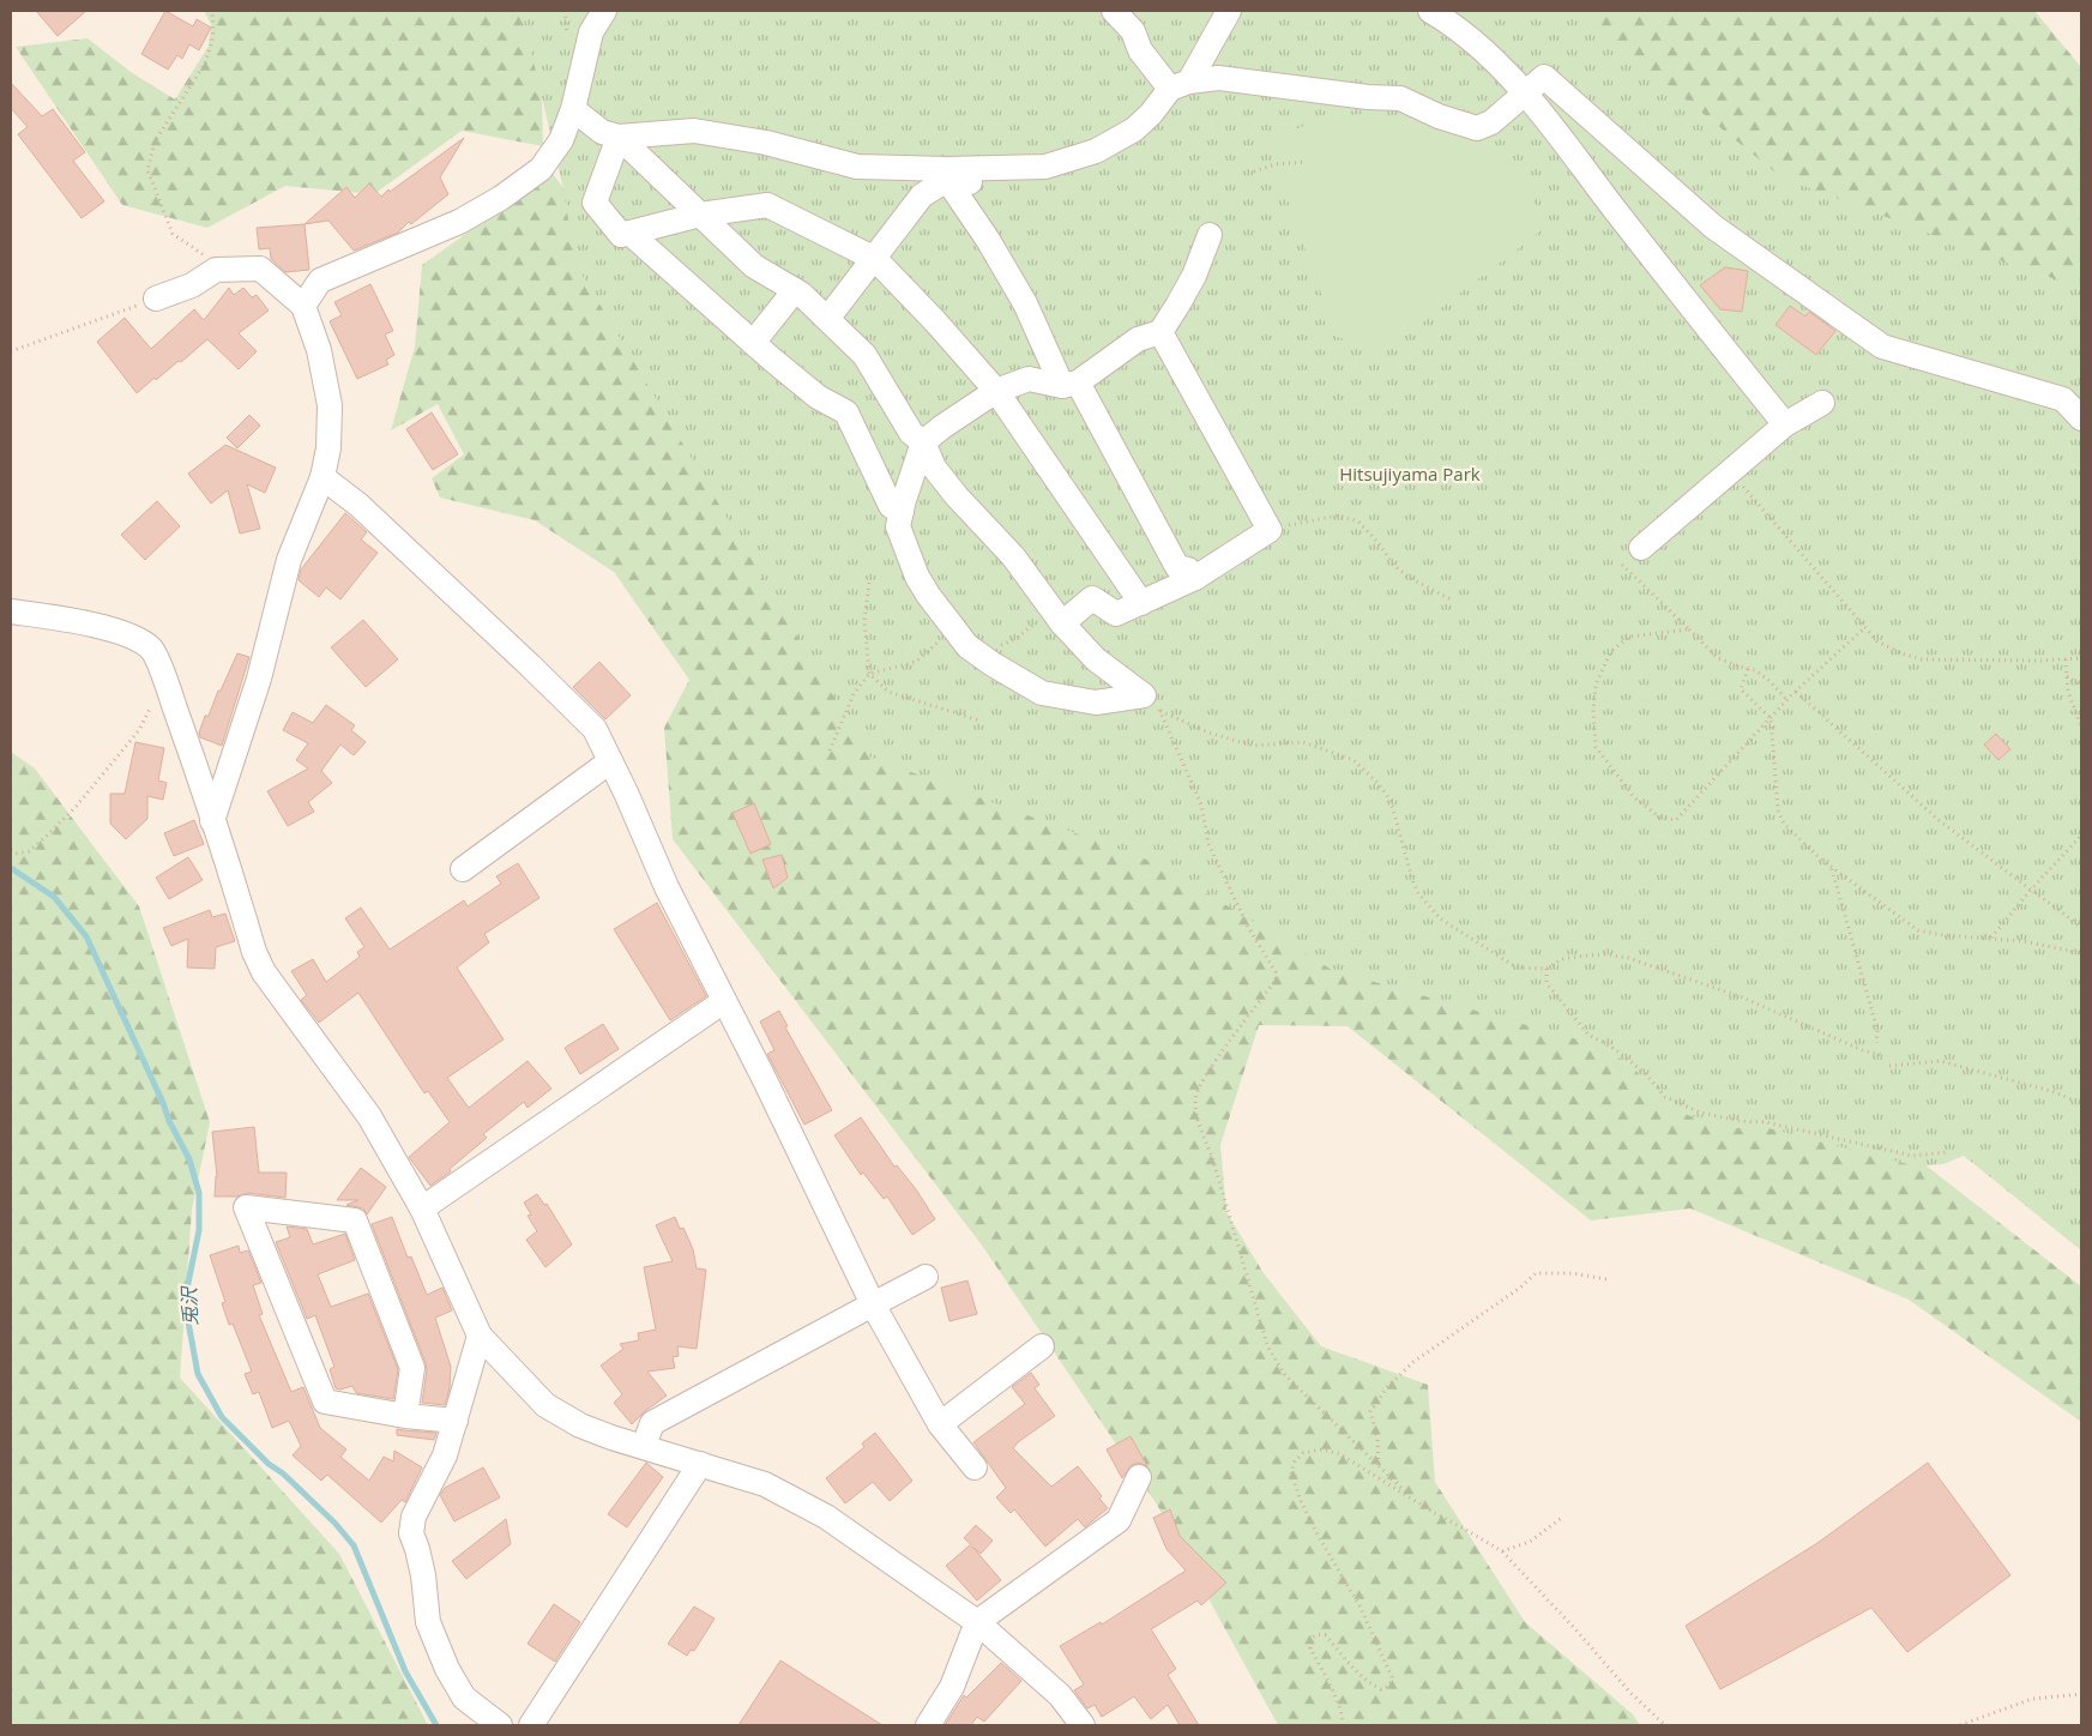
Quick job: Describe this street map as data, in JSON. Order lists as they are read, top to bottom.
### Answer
{
  "water": ["兎沢"],
  "parks": ["Hitsujiyama Park"]
}
